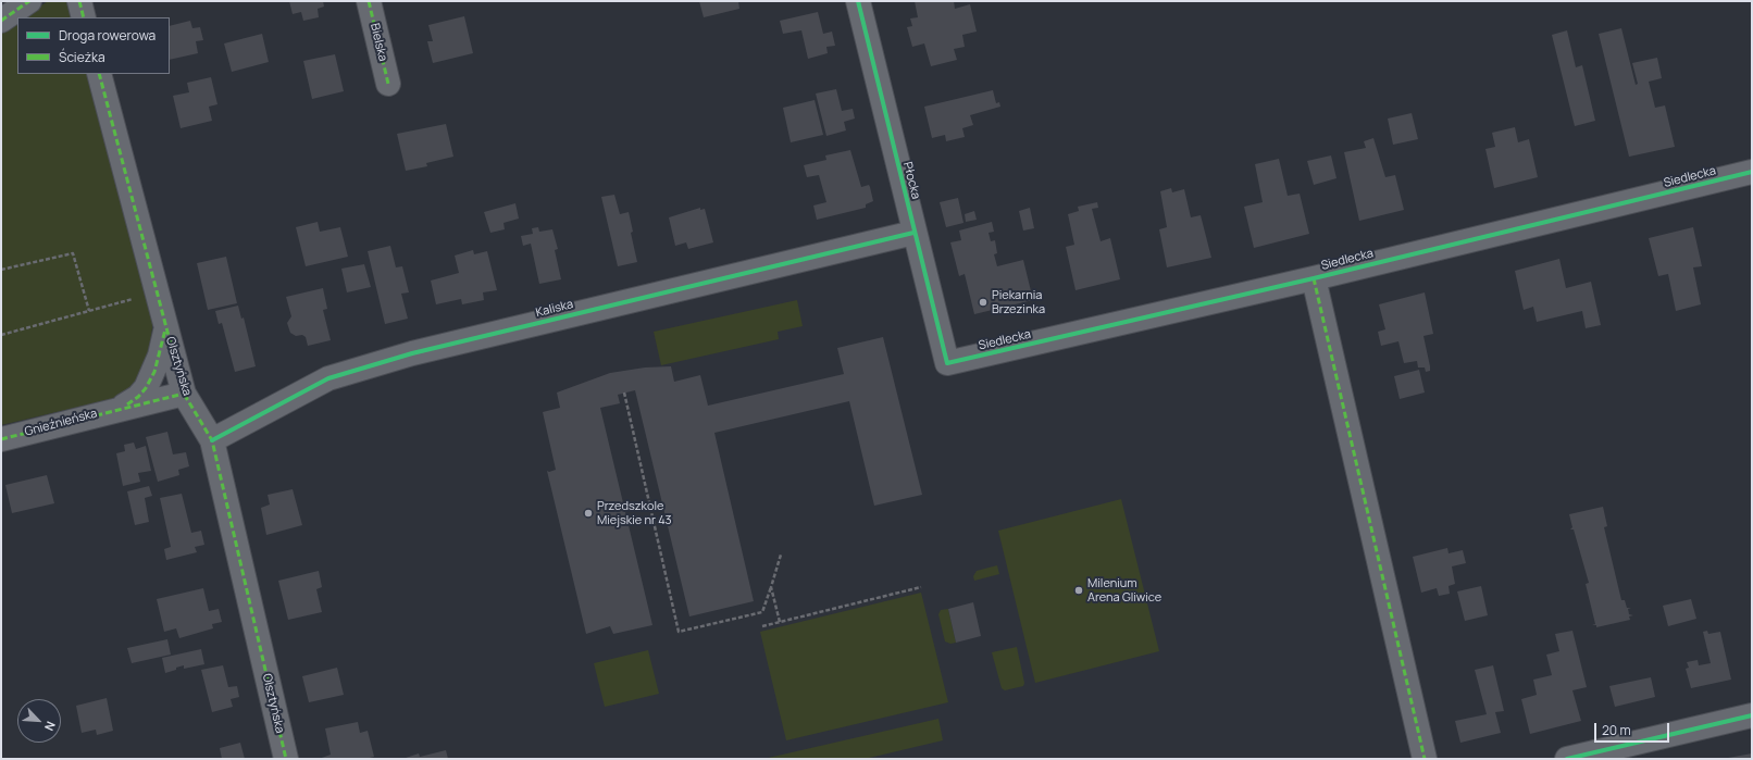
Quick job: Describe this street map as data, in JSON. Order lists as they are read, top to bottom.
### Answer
{
  "streets": {
    "street": [
      "Bielska",
      "Siedlecka",
      "Płocka",
      "Kaliska",
      "Olsztyńska",
      "Gnieźnieńska"
    ]
  },
  "crossings": [
    ["Siedlecka", "Płocka"],
    ["Płocka", "Kaliska"],
    ["Kaliska", "Olsztyńska"],
    ["Olsztyńska", "Gnieźnieńska"]
  ],
  "places": ["Piekarnia Brzezinka", "Przedszkole Miejskie nr 43", "Milenium Arena Gliwice"],
  "legend": ["Droga rowerowa", "Ścieżka"],
  "scale_bar": "20 m",
  "north": "bottom right"
}
